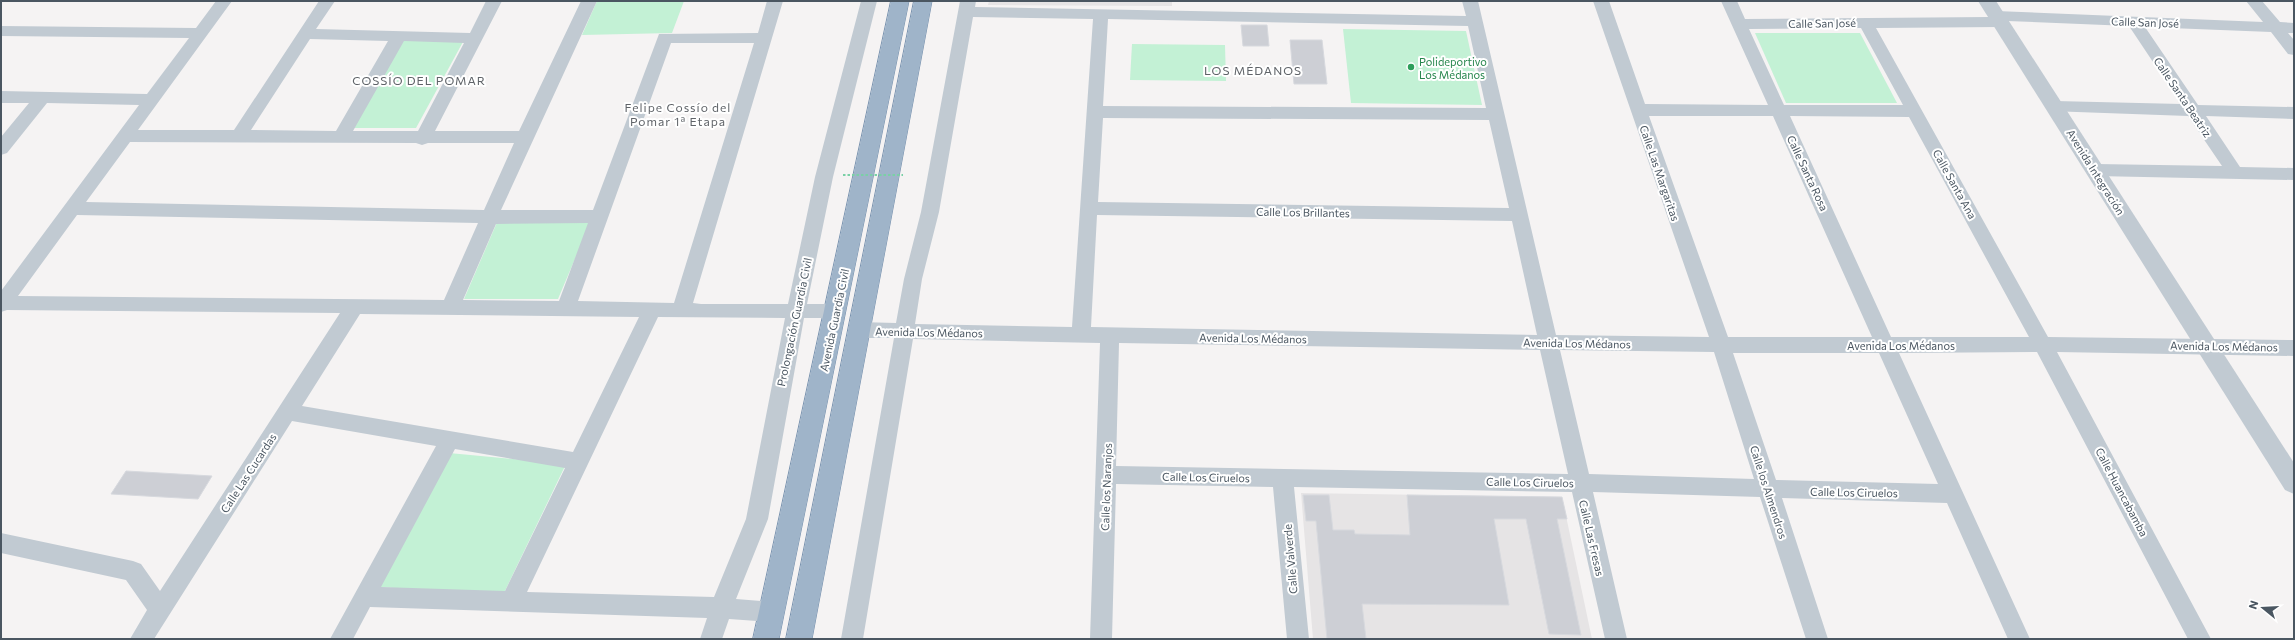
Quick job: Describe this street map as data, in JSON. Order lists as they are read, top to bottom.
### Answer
{
  "streets": {
    "highway": ["Avenida Guardia Civil"],
    "street": [
      "Calle San José",
      "Calle Santa Beatriz",
      "Avenida Integración",
      "Calle Las Margaritas",
      "Calle Santa Rosa",
      "Calle Santa Ana",
      "Calle Los Brillantes",
      "Prolongación Guardia Civil",
      "Avenida Los Médanos",
      "Calle Las Cucardas",
      "Calle Los Ciruelos",
      "Calle los Naranjos",
      "Calle los Almendros",
      "Calle Huancabamba",
      "Calle Las Fresas",
      "Calle Valverde"
    ]
  },
  "crossings": [
    ["Calle San José", "Calle Santa Beatriz"],
    ["Calle San José", "Avenida Integración"],
    ["Calle San José", "Calle Santa Rosa"],
    ["Calle San José", "Calle Santa Ana"],
    ["Avenida Integración", "Avenida Los Médanos"],
    ["Calle Las Margaritas", "Avenida Los Médanos"],
    ["Calle Las Margaritas", "Calle los Almendros"],
    ["Calle Santa Rosa", "Avenida Los Médanos"],
    ["Calle Santa Rosa", "Calle Los Ciruelos"],
    ["Calle Santa Ana", "Avenida Los Médanos"],
    ["Calle Santa Ana", "Calle Huancabamba"],
    ["Calle Los Brillantes", "Calle Las Fresas"],
    ["Avenida Los Médanos", "Calle los Naranjos"],
    ["Avenida Los Médanos", "Calle los Almendros"],
    ["Avenida Los Médanos", "Calle Huancabamba"],
    ["Avenida Los Médanos", "Calle Las Fresas"],
    ["Calle Los Ciruelos", "Calle los Naranjos"],
    ["Calle Los Ciruelos", "Calle los Almendros"],
    ["Calle Los Ciruelos", "Calle Las Fresas"],
    ["Calle Los Ciruelos", "Calle Valverde"]
  ],
  "districts": ["LOS MÉDANOS", "COSSÍO DEL POMAR", "Felipe Cossío del Pomar 1ª Etapa"],
  "places": ["Polideportivo Los Médanos"],
  "north": "left"
}
